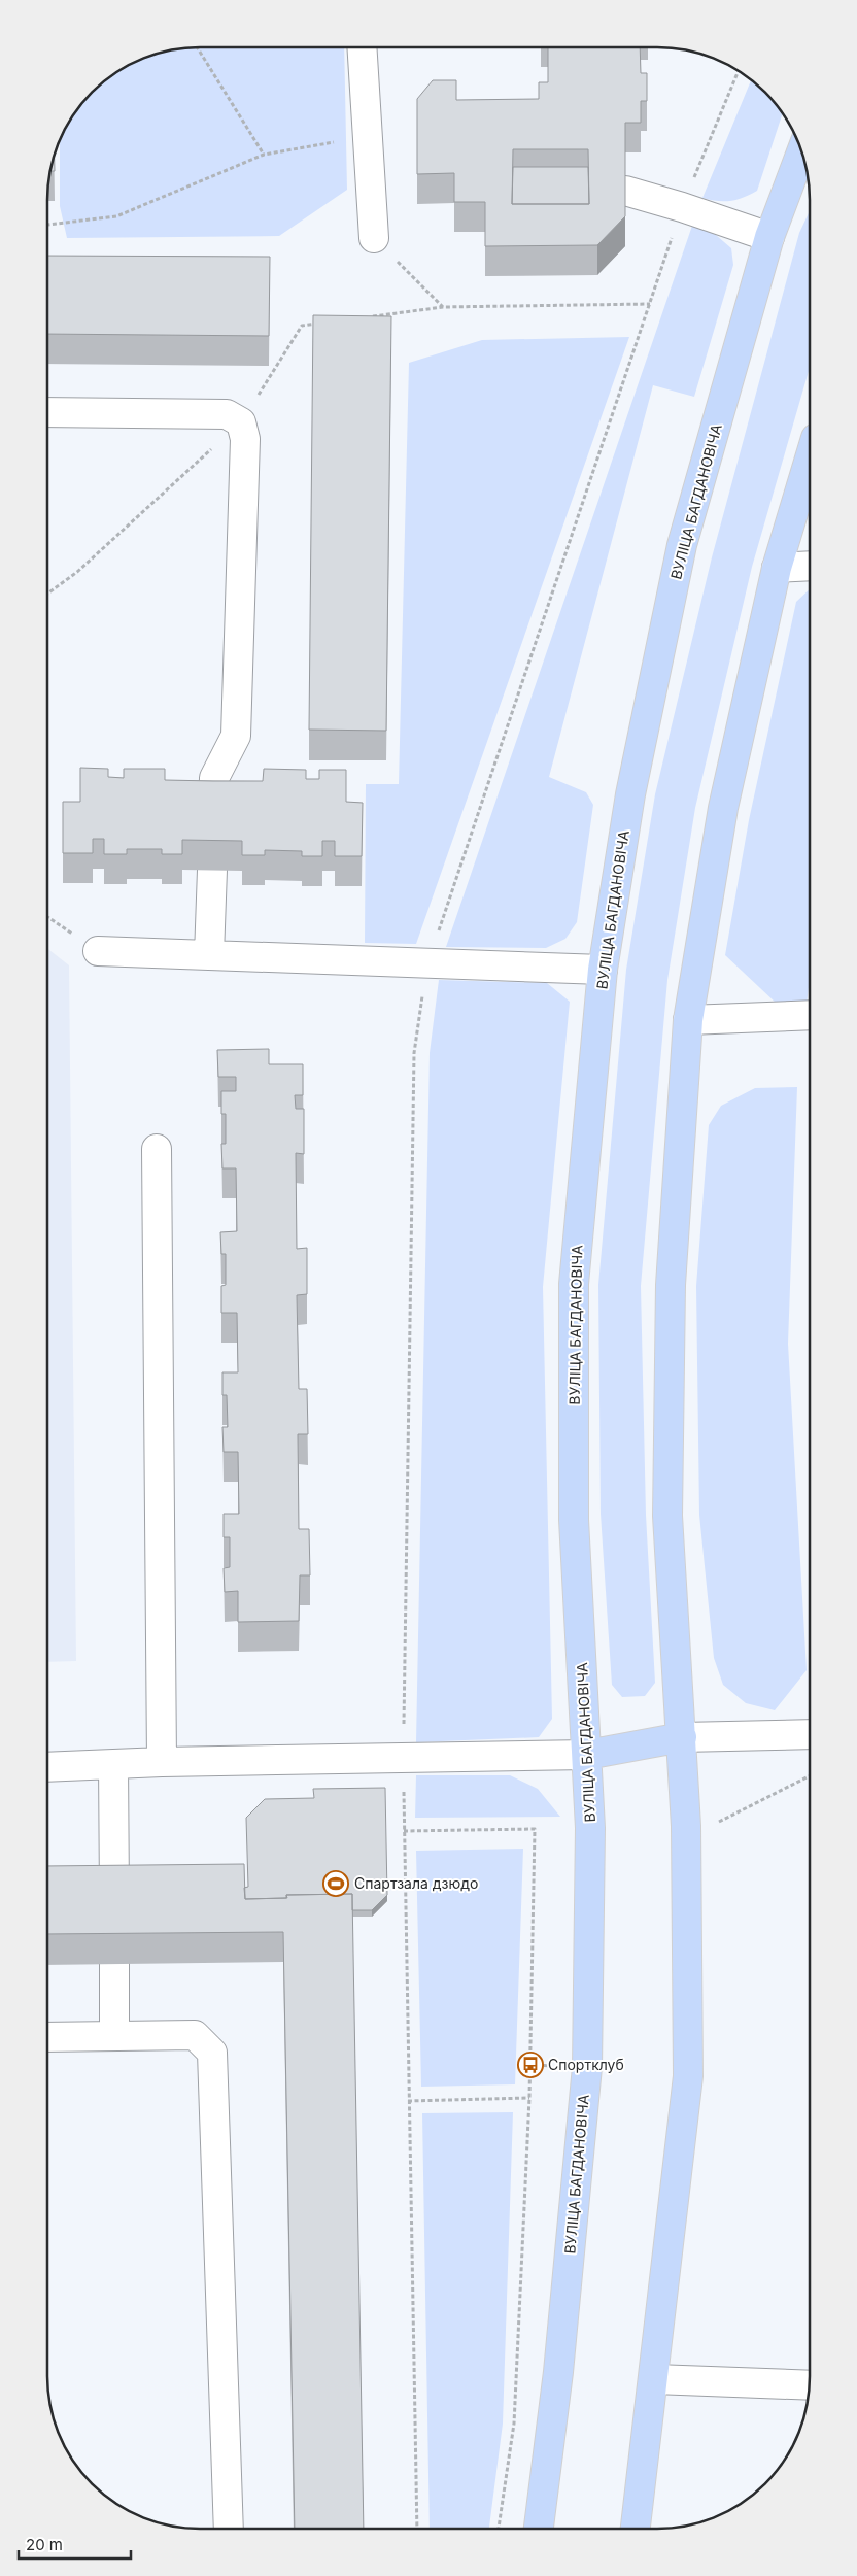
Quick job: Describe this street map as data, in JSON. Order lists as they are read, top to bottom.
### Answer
{
  "streets": {
    "main road": ["ВУЛІЦА БАГДАНОВІЧА"]
  },
  "places": {
    "sports": ["Спартзала дзюдо"],
    "bus stop": ["Спортклуб"]
  },
  "scale_bar": "20 m"
}
